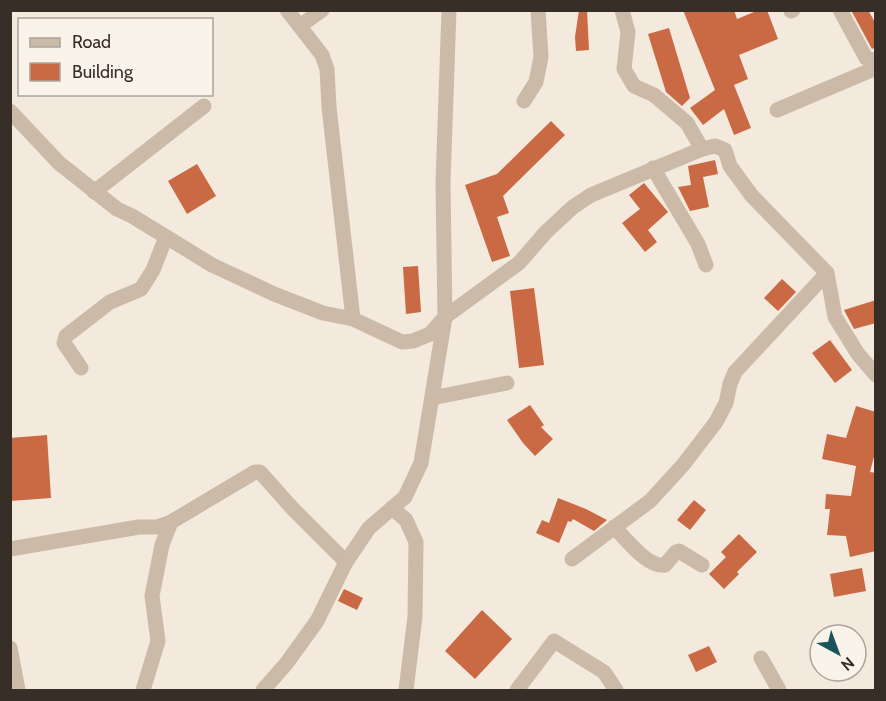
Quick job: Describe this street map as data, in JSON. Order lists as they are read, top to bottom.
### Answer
{
  "legend": ["Road", "Building"],
  "north": "bottom right"
}
